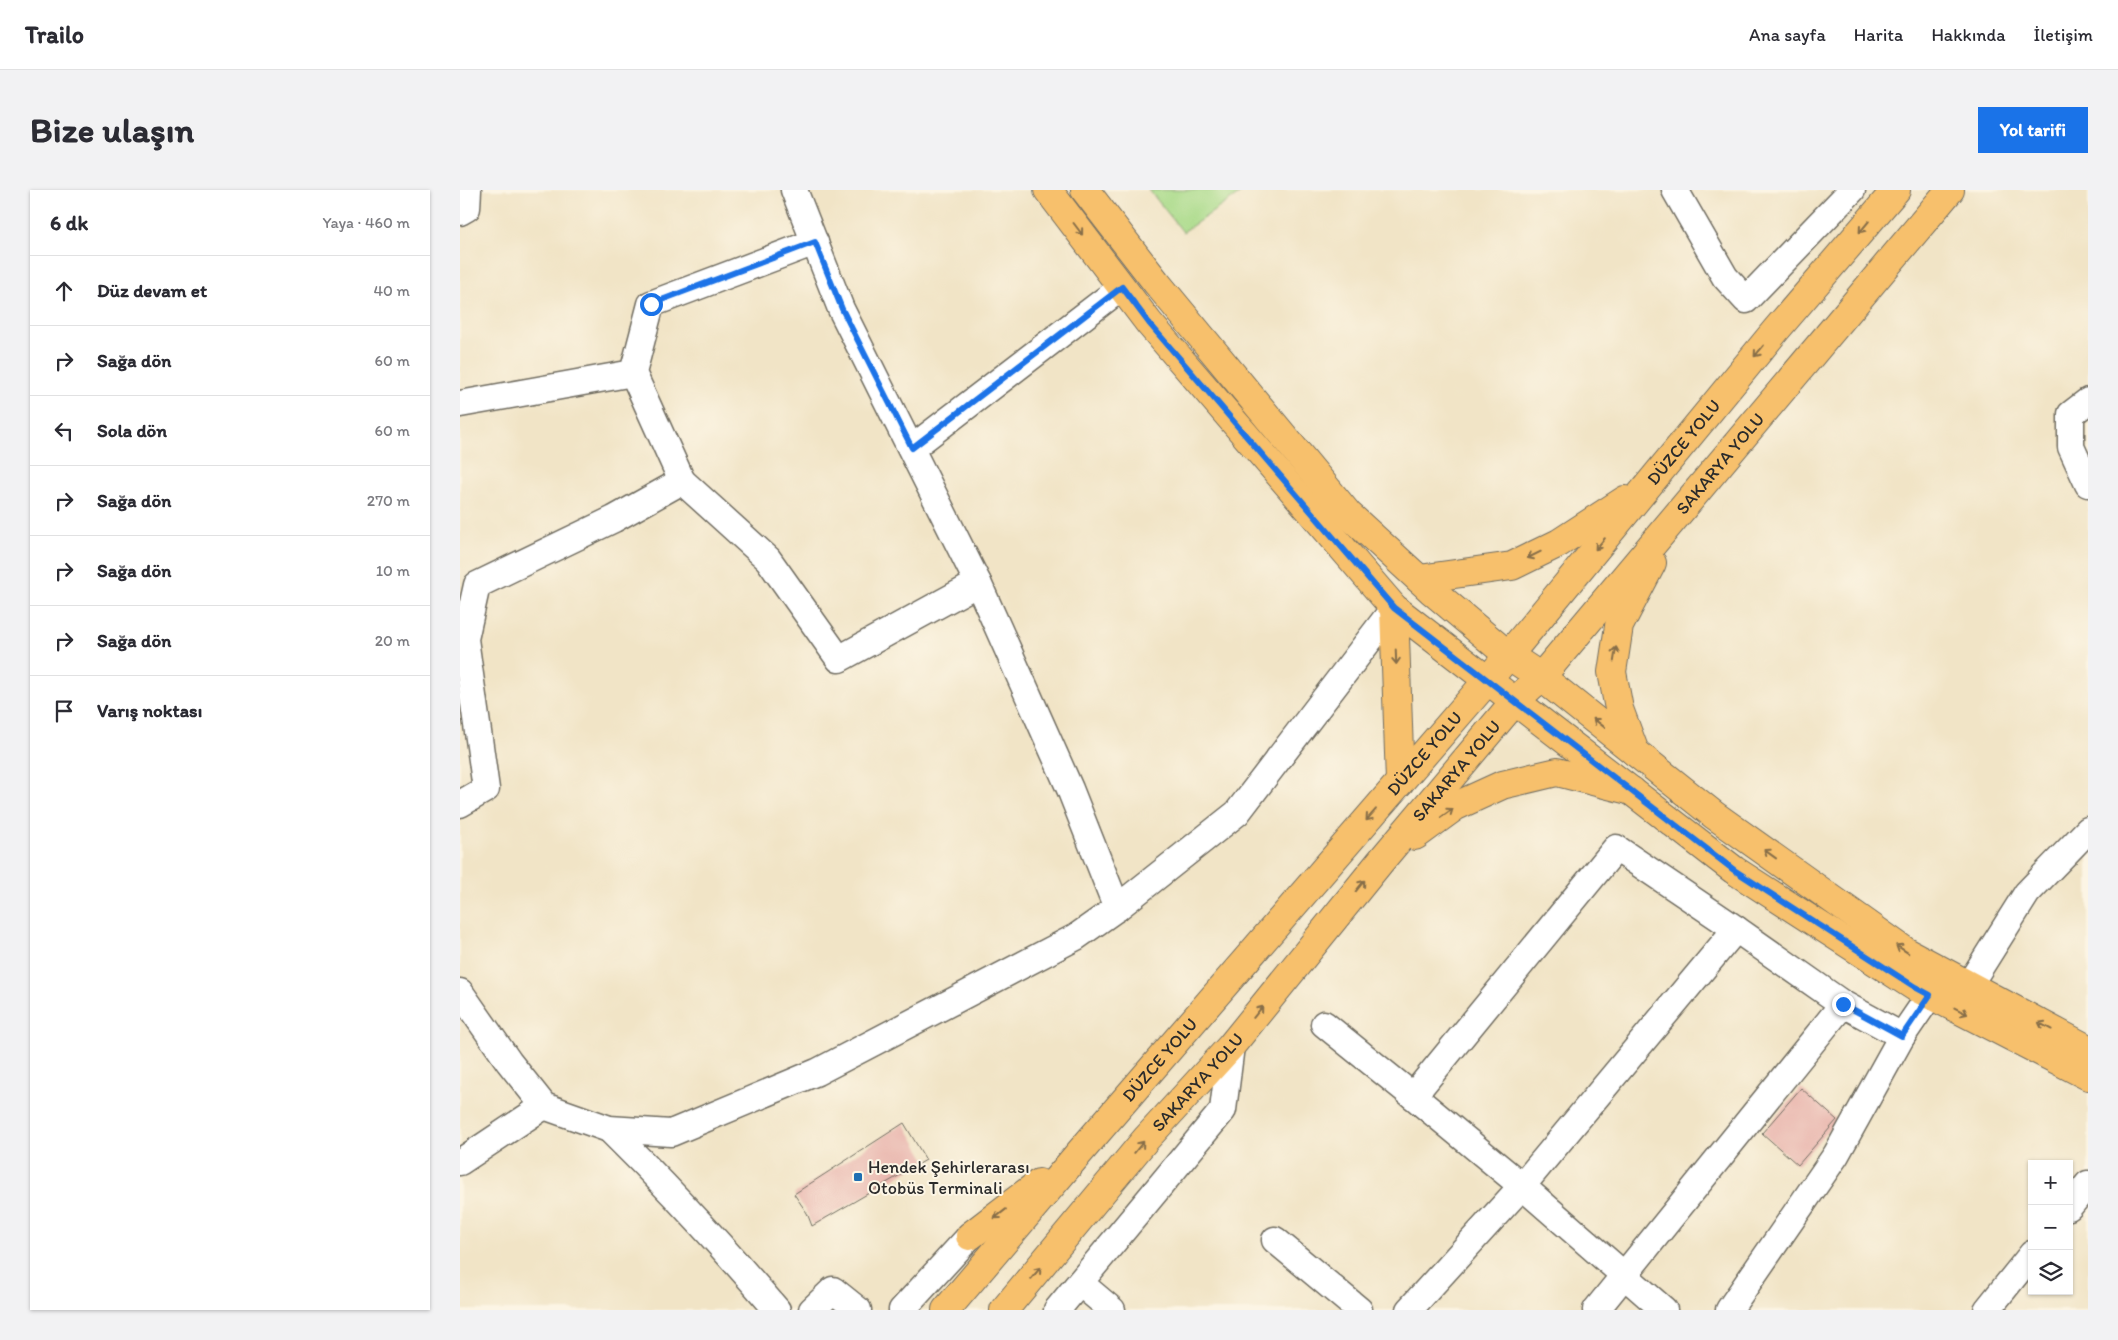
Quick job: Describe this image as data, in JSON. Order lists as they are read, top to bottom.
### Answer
{
  "streets": {
    "main road": ["DÜZCE YOLU", "SAKARYA YOLU"]
  },
  "one_way": ["DÜZCE YOLU", "SAKARYA YOLU"],
  "places": {
    "transit": ["Hendek Şehirlerarası Otobüs Terminali"]
  },
  "page": {
    "header": "Trailo",
    "nav": [
      "Ana sayfa",
      "Harita",
      "Hakkında",
      "İletişim"
    ],
    "buttons": "Yol tarifi",
    "title": "Bize ulaşın",
    "heading": ["6 dk", "Yaya · 460 m"],
    "list": [
      ["Düz devam et", "40 m"],
      ["Sağa dön", "60 m"],
      ["Sola dön", "60 m"],
      ["Sağa dön", "270 m"],
      ["Sağa dön", "10 m"],
      ["Sağa dön", "20 m"],
      "Varış noktası"
    ],
    "map_buttons": ["+", "−"]
  }
}
